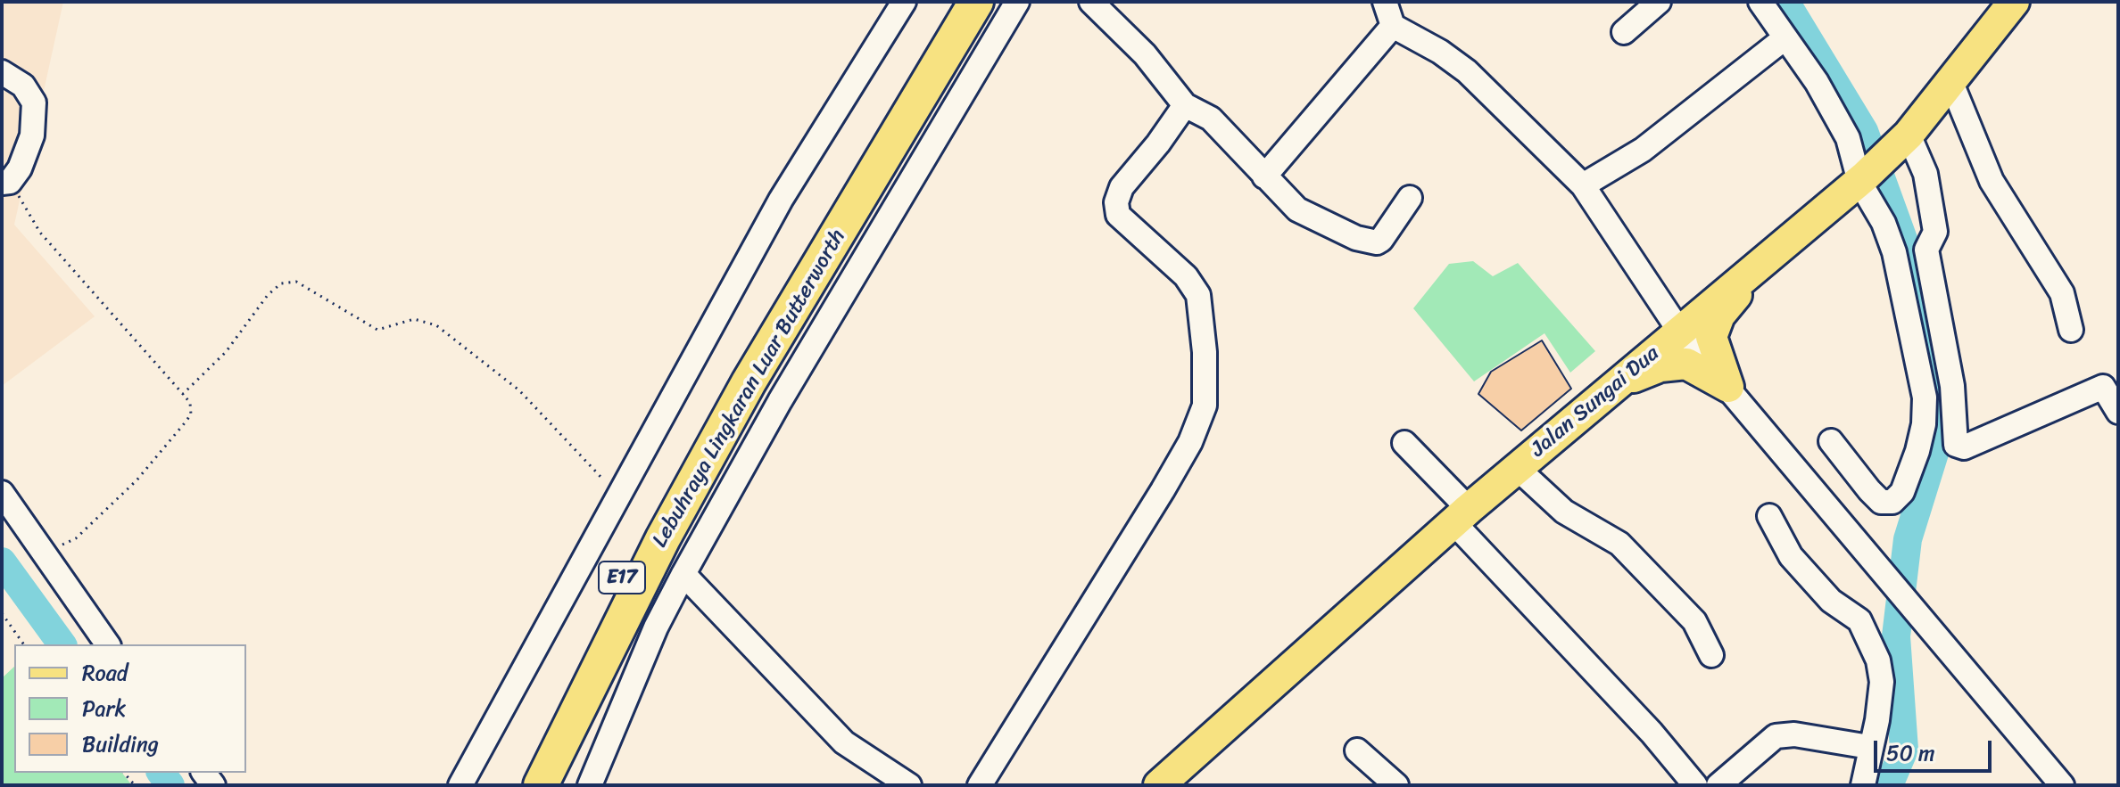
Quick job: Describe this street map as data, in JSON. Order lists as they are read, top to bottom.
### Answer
{
  "streets": {
    "highway": ["Lebuhraya Lingkaran Luar Butterworth", "E17"],
    "main road": ["Jalan Sungai Dua"]
  },
  "legend": ["Road", "Park", "Building"],
  "scale_bar": "50 m"
}
